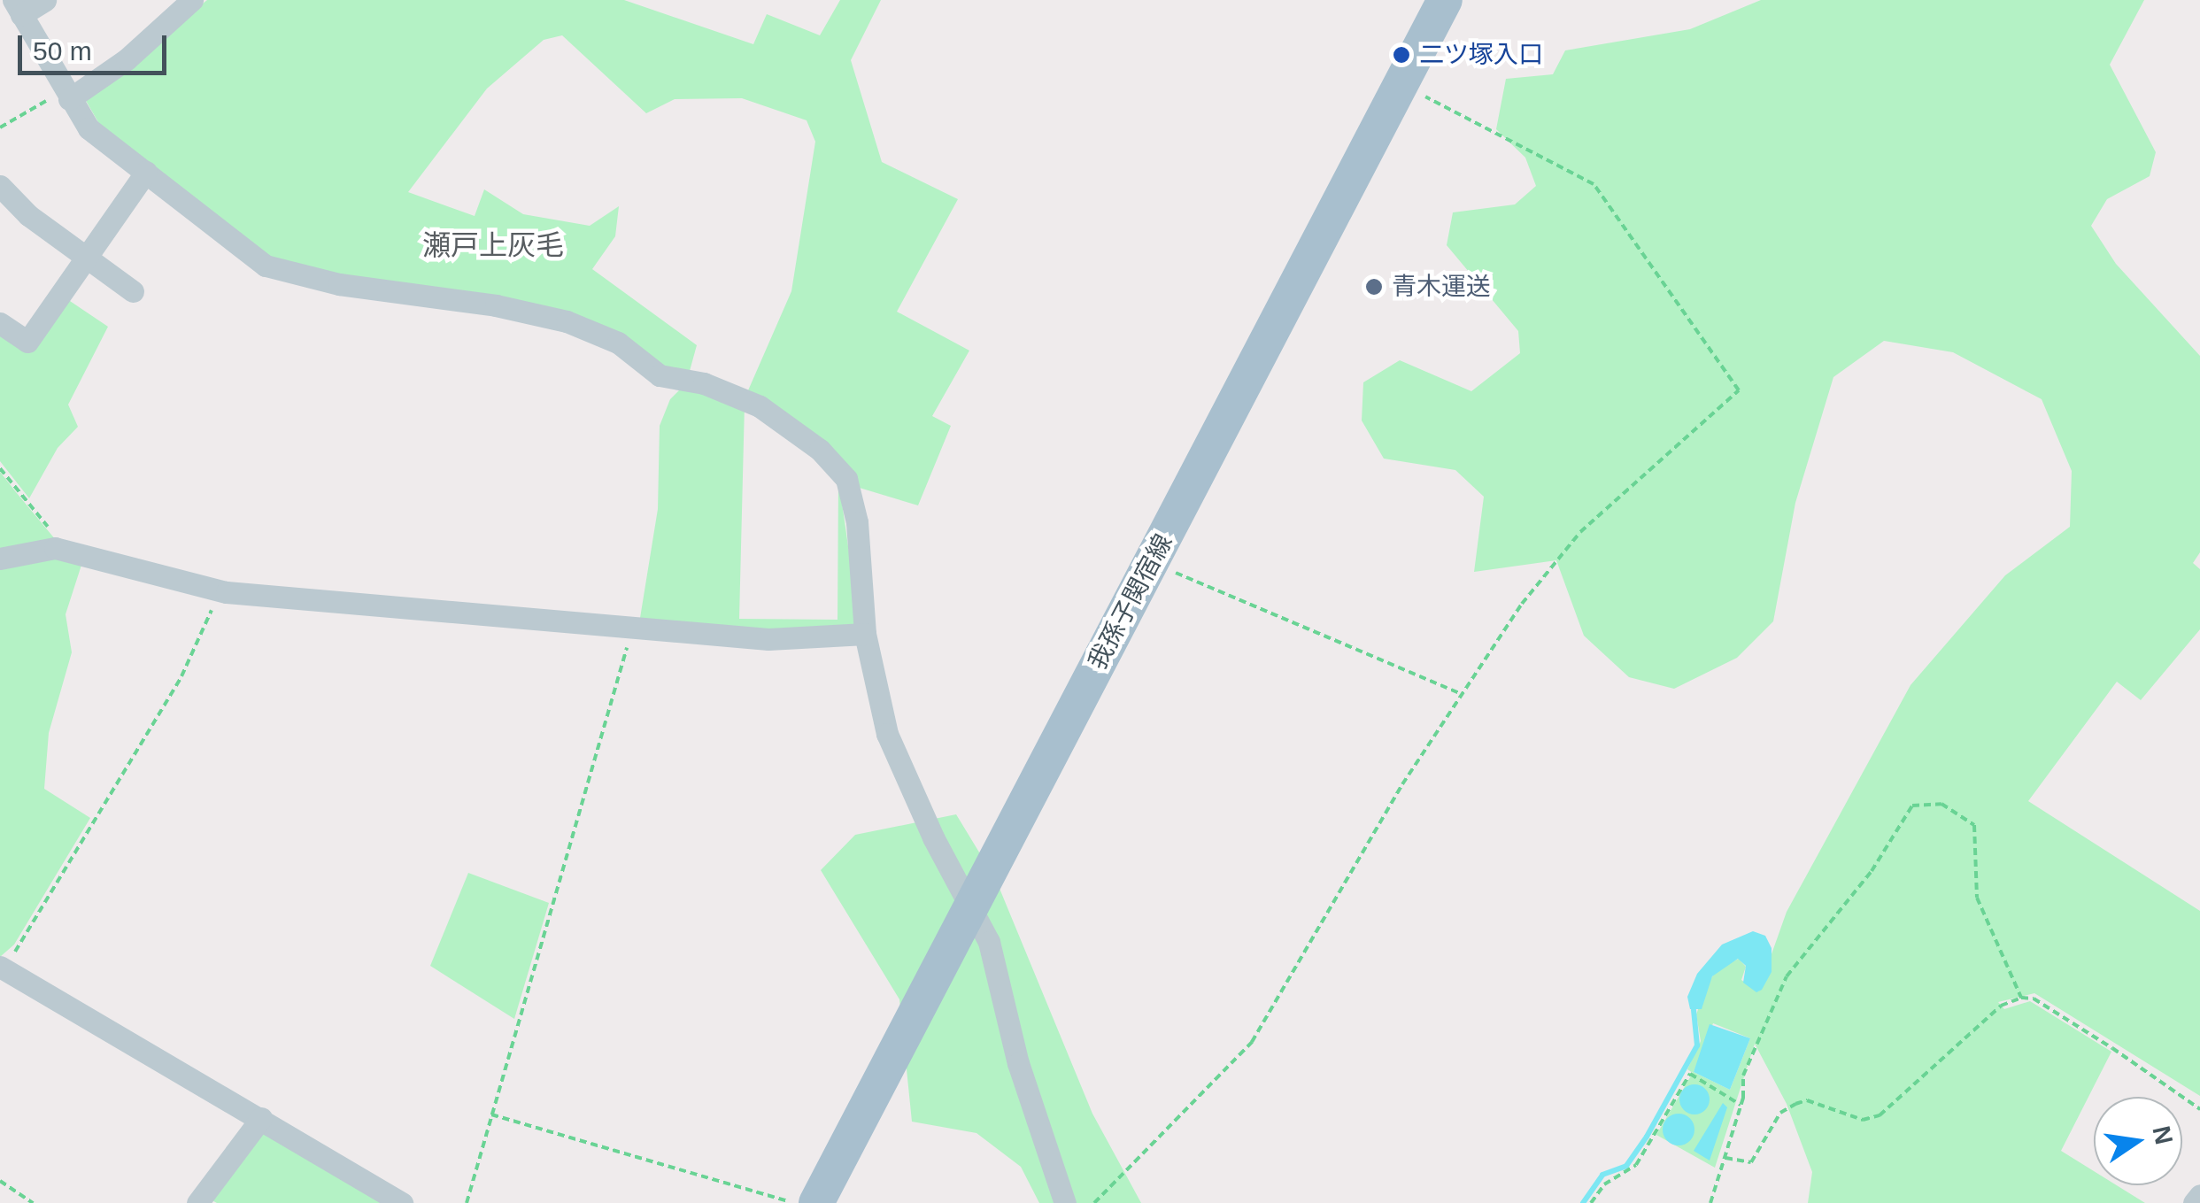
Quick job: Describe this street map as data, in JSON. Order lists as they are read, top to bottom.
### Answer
{
  "streets": {
    "main road": ["我孫子関宿線"]
  },
  "districts": ["瀬戸上灰毛"],
  "places": ["二ツ塚入口", "青木運送"],
  "scale_bar": "50 m",
  "north": "right"
}
